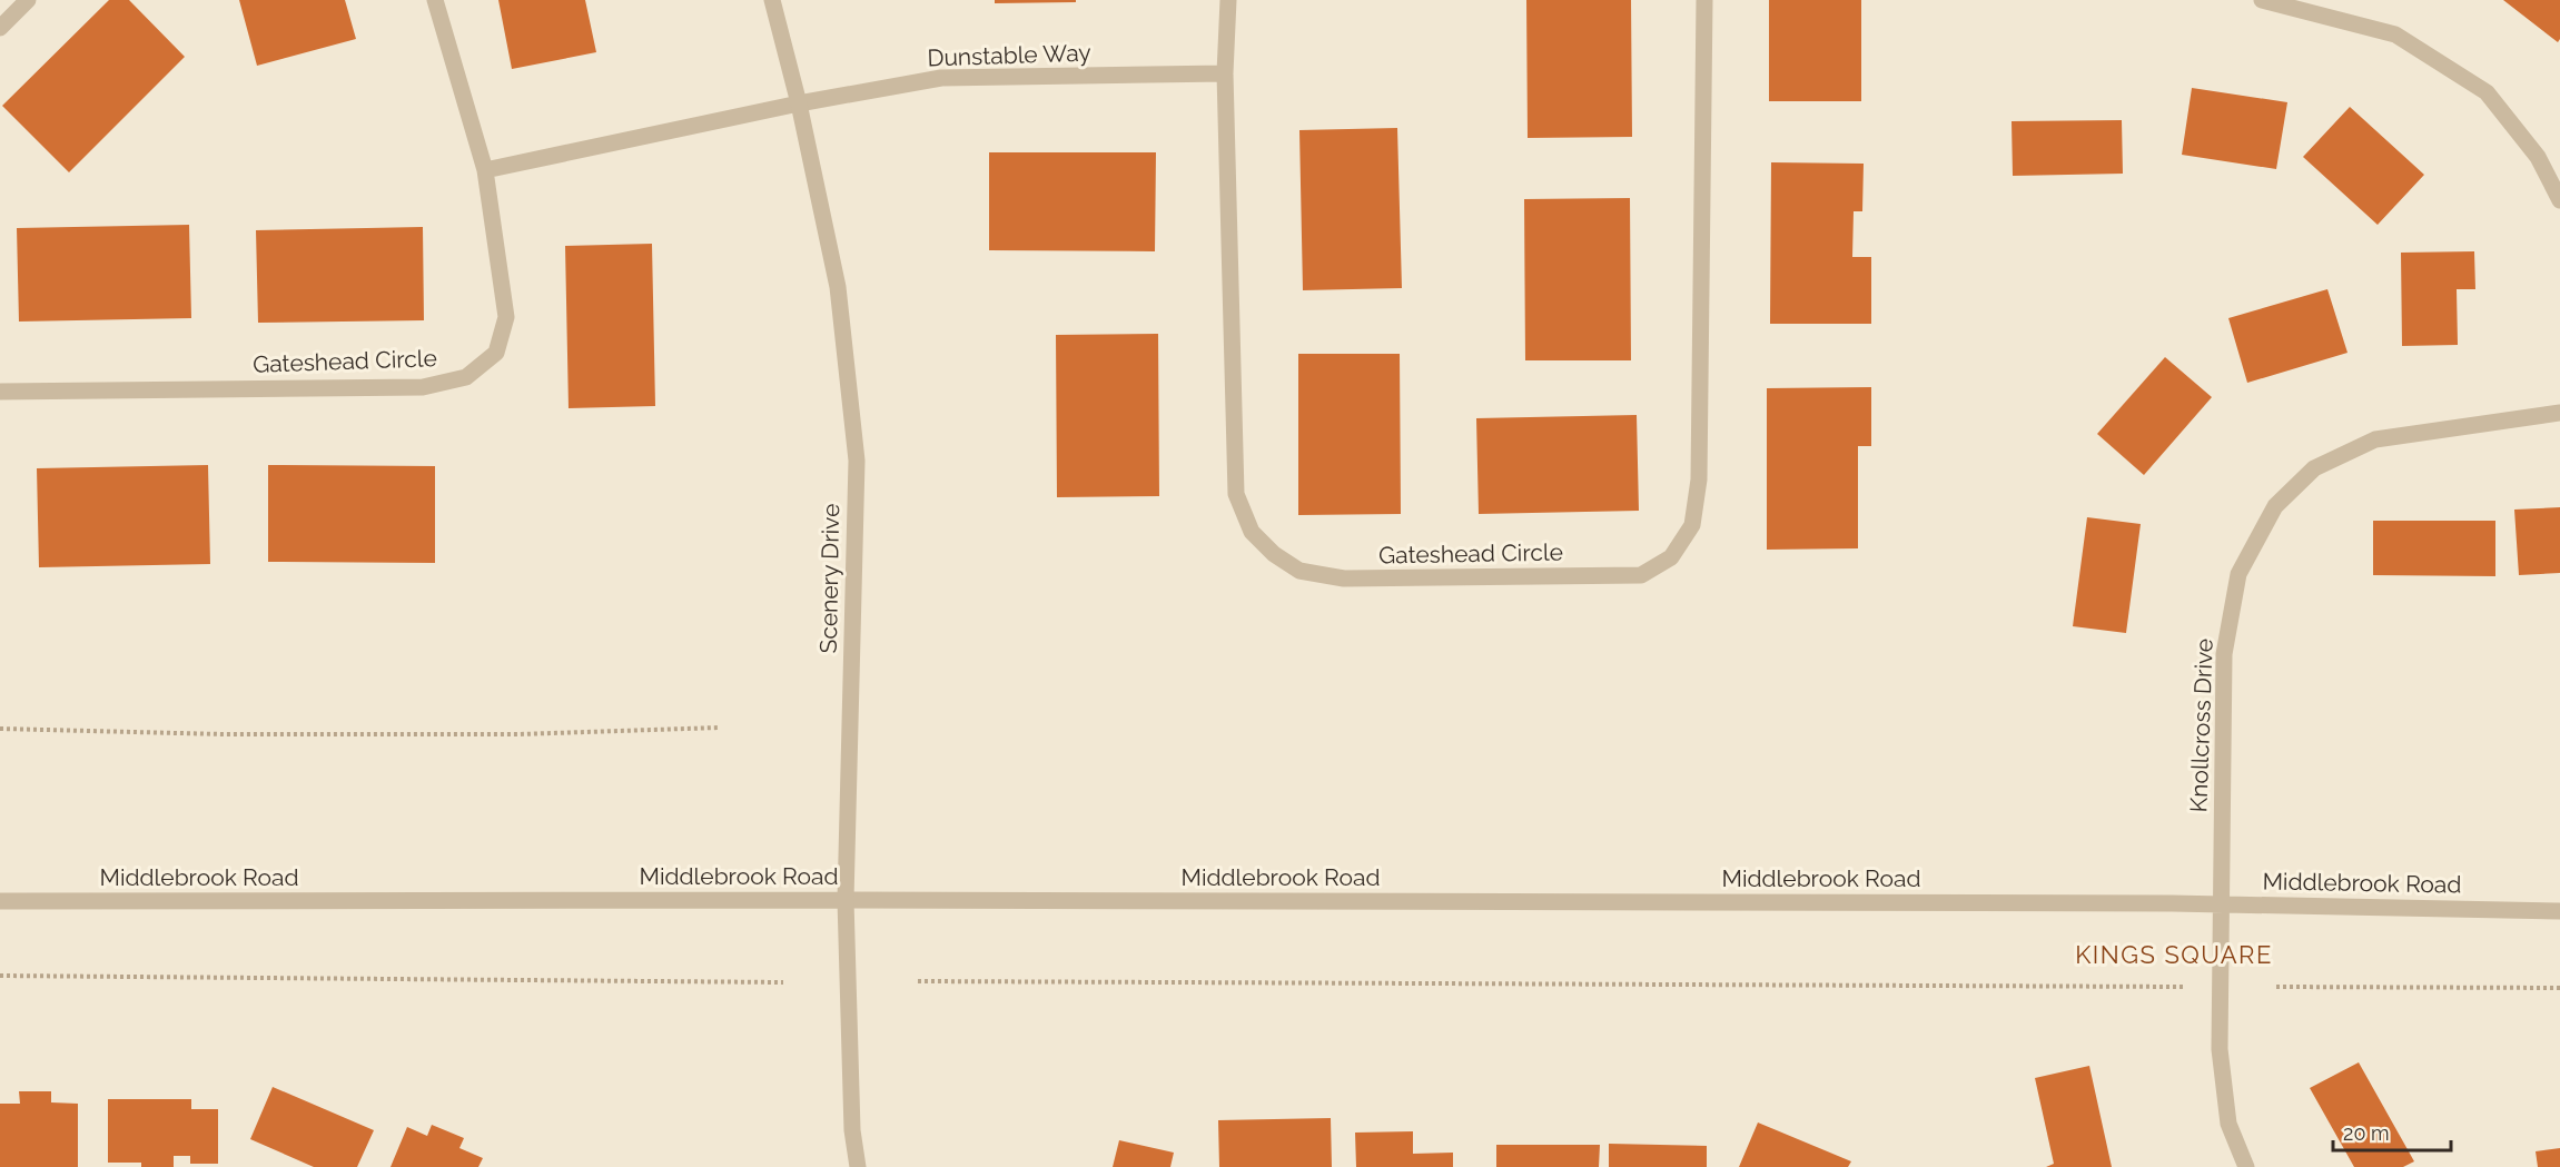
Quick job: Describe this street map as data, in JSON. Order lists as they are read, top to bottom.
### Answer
{
  "streets": {
    "street": [
      "Dunstable Way",
      "Gateshead Circle",
      "Scenery Drive",
      "Knollcross Drive",
      "Middlebrook Road"
    ]
  },
  "crossings": [
    ["Dunstable Way", "Gateshead Circle"],
    ["Dunstable Way", "Scenery Drive"],
    ["Scenery Drive", "Middlebrook Road"],
    ["Knollcross Drive", "Middlebrook Road"]
  ],
  "districts": ["KINGS SQUARE"],
  "scale_bar": "20 m"
}
